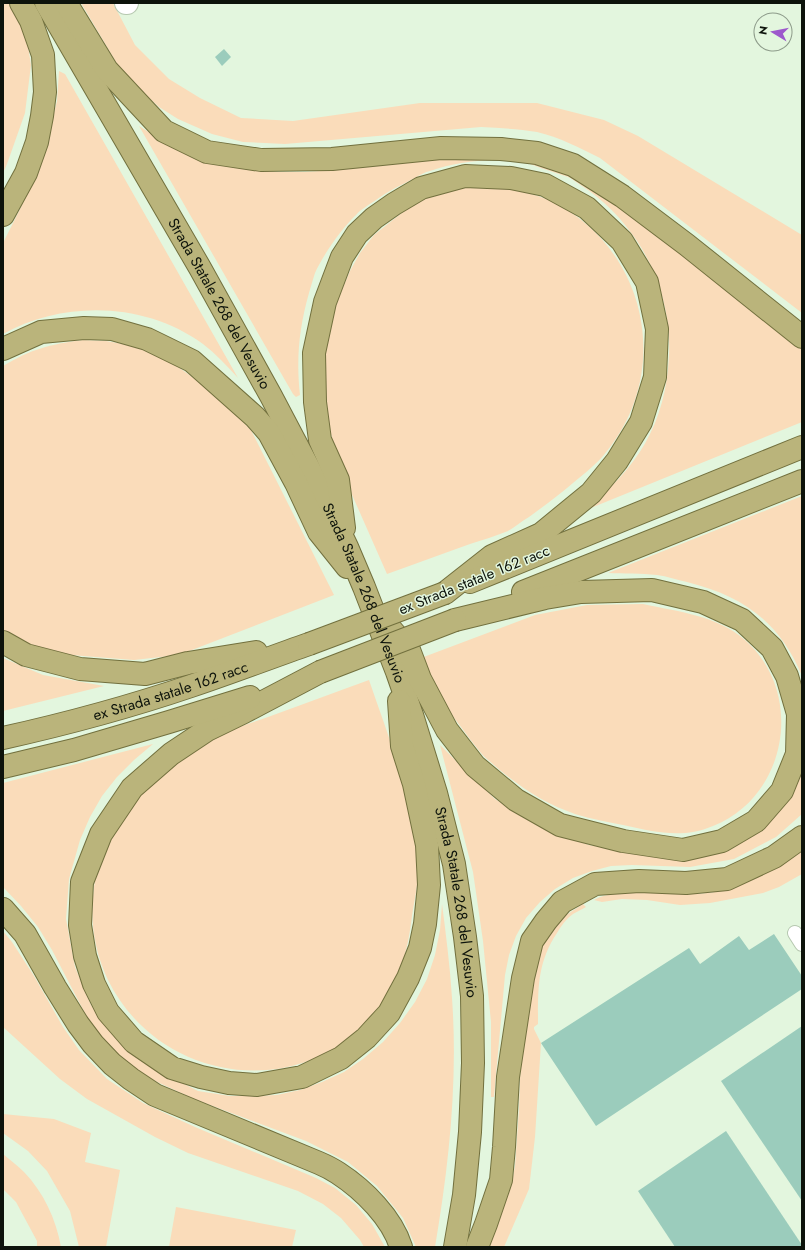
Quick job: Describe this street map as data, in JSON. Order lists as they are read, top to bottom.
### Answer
{
  "streets": {
    "highway": ["Strada Statale 268 del Vesuvio", "ex Strada statale 162 racc"]
  },
  "north": "left"
}
